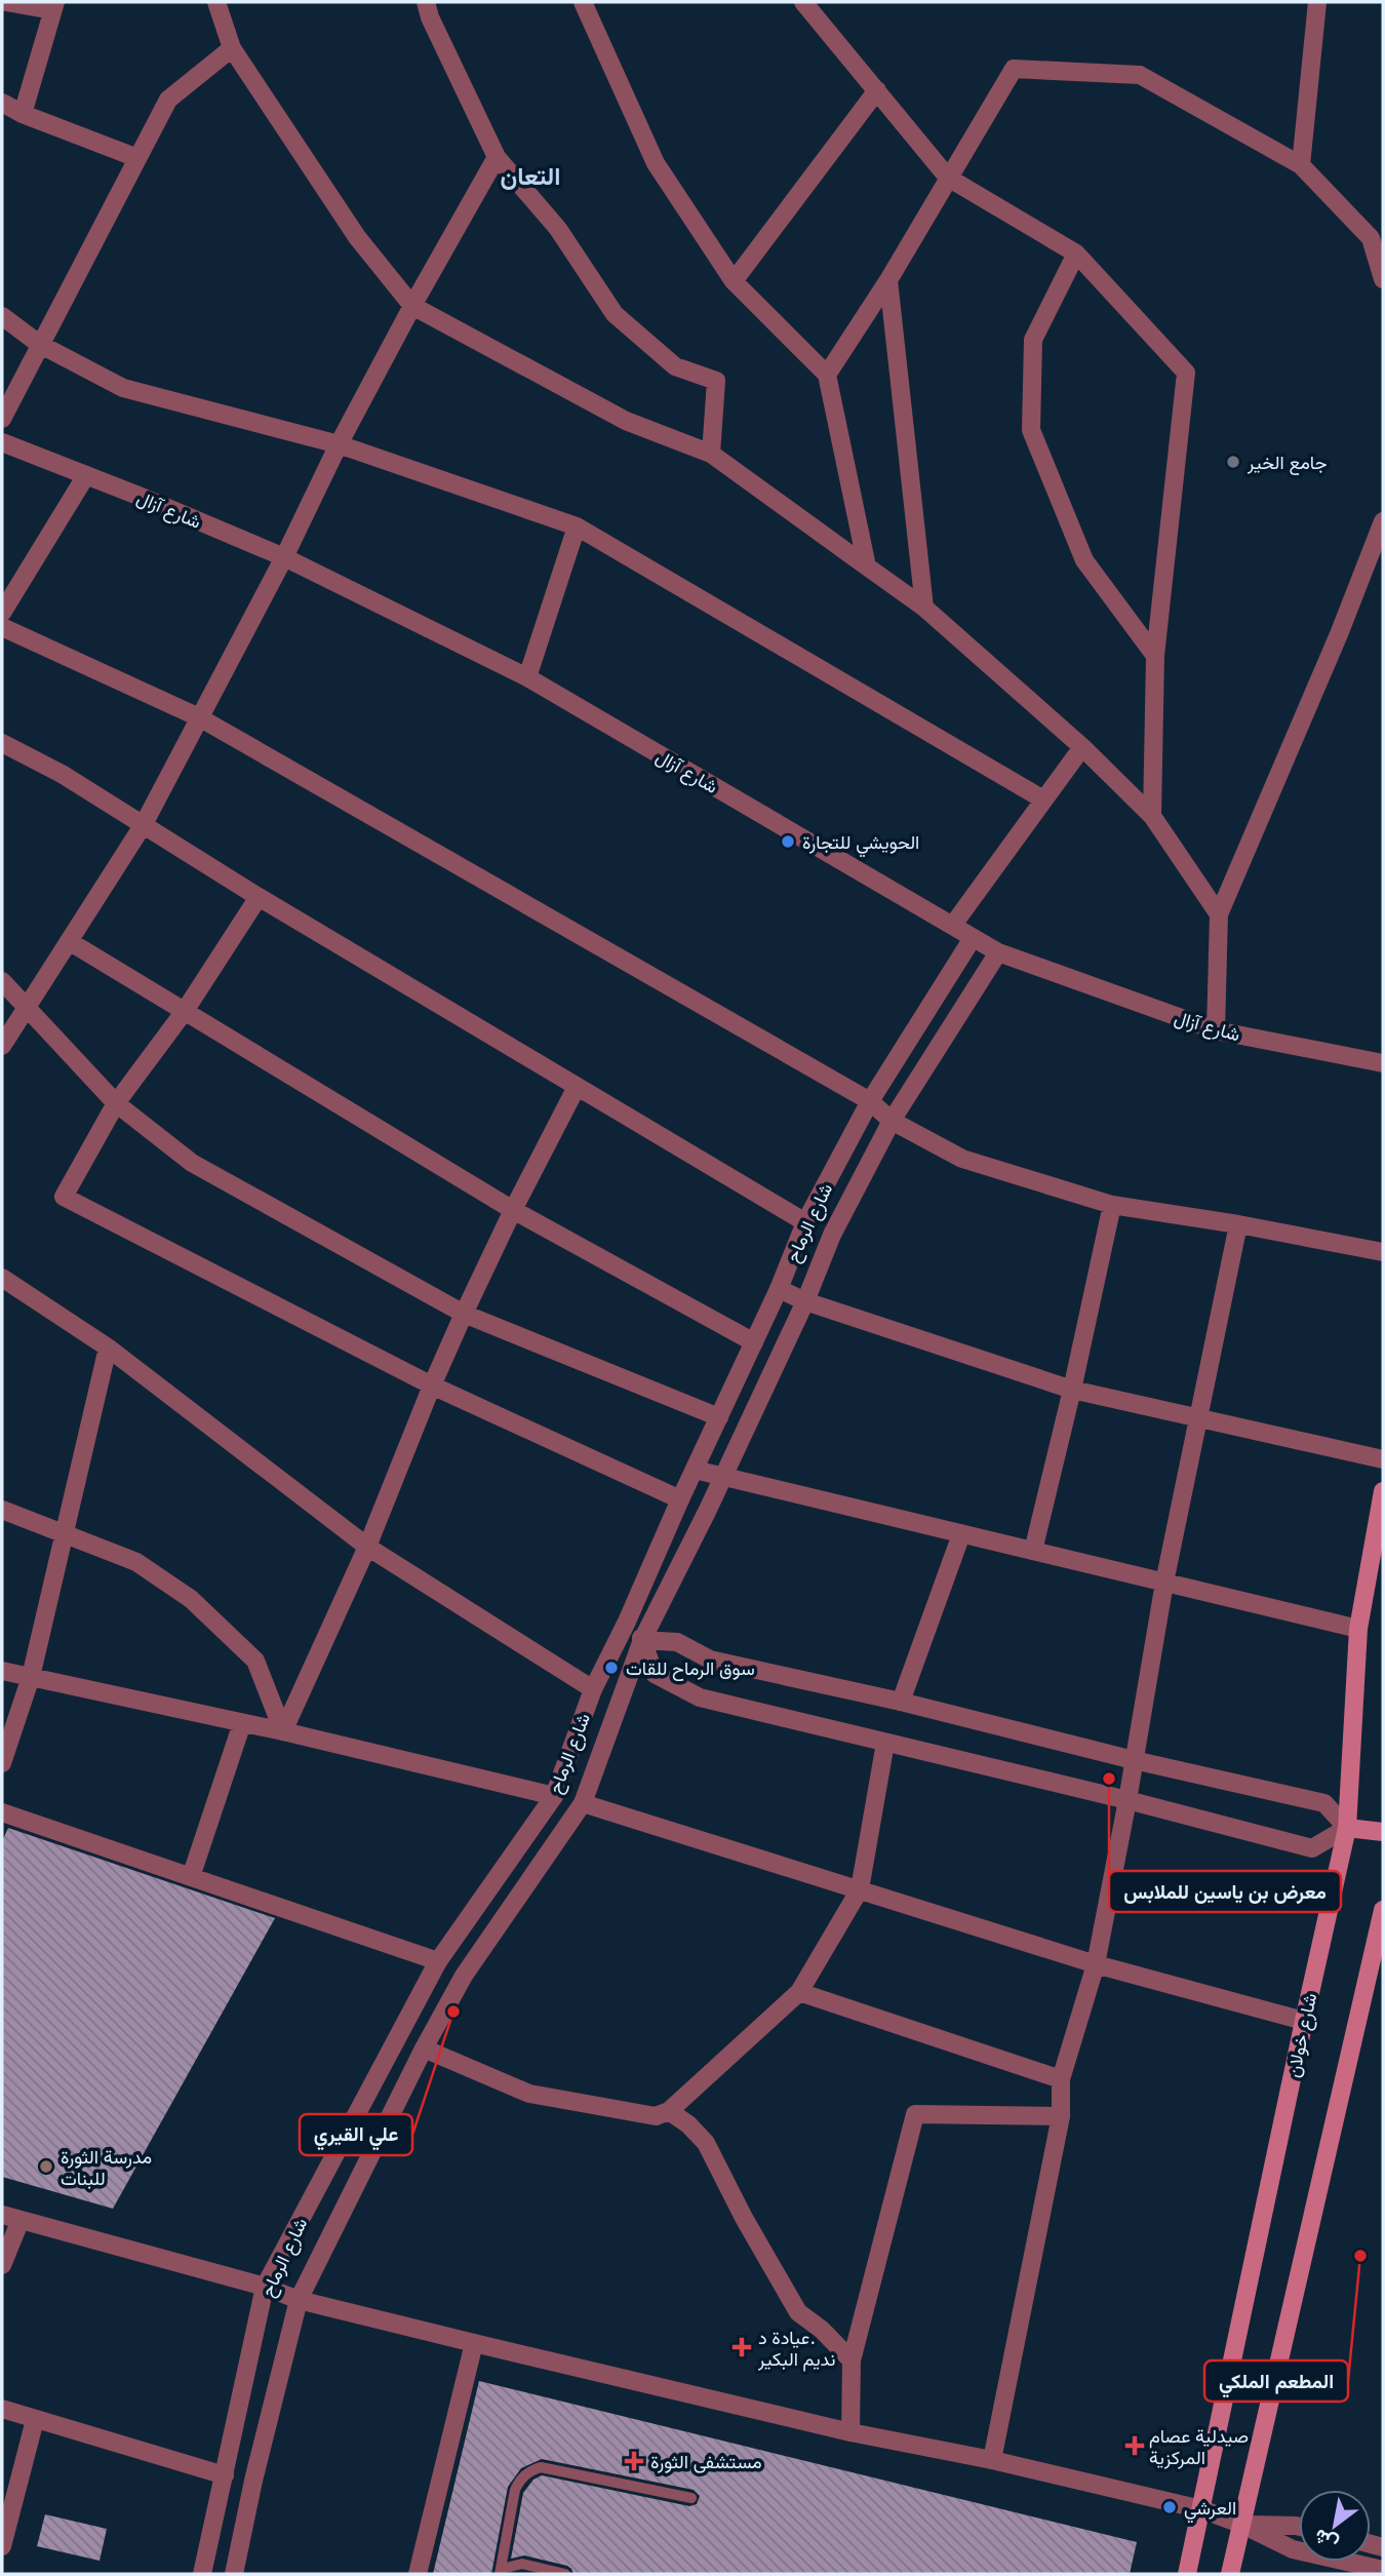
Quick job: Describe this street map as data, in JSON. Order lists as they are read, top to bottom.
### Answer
{
  "streets": {
    "main road": ["شارع خولان"],
    "street": ["شارع آزال", "شارع الرماح"]
  },
  "crossings": [
    ["شارع آزال", "شارع الرماح"]
  ],
  "districts": ["التعان"],
  "places": {
    "other": [
      "جامع الخير",
      "الحويشي للتجارة",
      "سوق الرماح للقات",
      "معرض بن ياسين للملابس",
      "علي القيري",
      "مدرسة الثورة للبنات",
      "المطعم الملكي",
      "العرشي"
    ],
    "health": ["عيادة د. نديم البكير", "صيدلية عصام المركزية", "مستشفى الثورة"]
  },
  "north": "bottom left"
}
